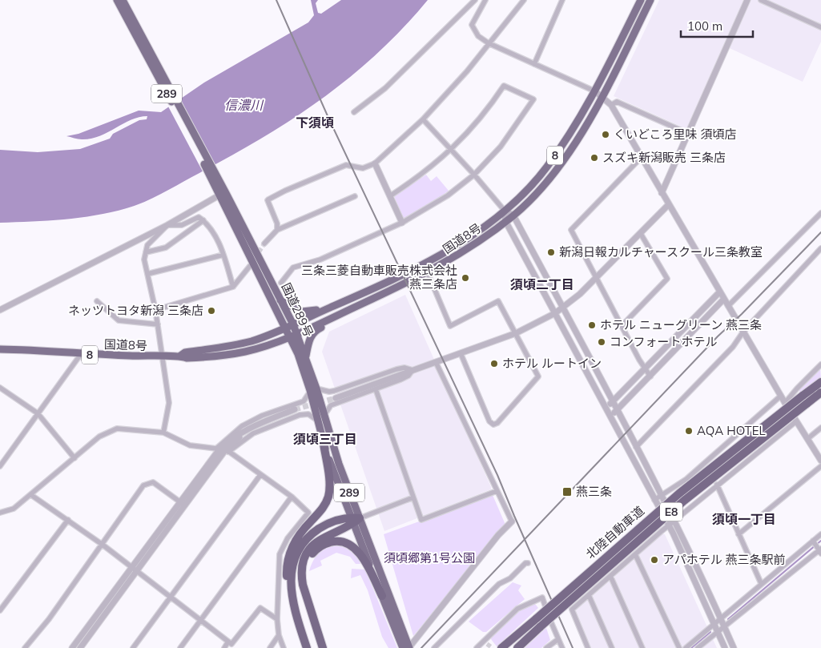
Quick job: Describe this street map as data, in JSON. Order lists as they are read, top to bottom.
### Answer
{
  "streets": {
    "highway": [
      "289",
      "8",
      "国道8号",
      "国道289号",
      "E8",
      "北陸自動車道"
    ]
  },
  "crossings": [
    ["国道8号", "国道289号"]
  ],
  "districts": [
    "下須頃",
    "須頃二丁目",
    "須頃三丁目",
    "須頃一丁目"
  ],
  "water": ["信濃川"],
  "parks": ["須頃郷第1号公園"],
  "places": {
    "other": [
      "くいどころ里味 須頃店",
      "スズキ新潟販売 三条店",
      "新潟日報カルチャースクール三条教室",
      "三条三菱自動車販売株式会社 燕三条店",
      "ネッツトヨタ新潟 三条店",
      "ホテル ニューグリーン 燕三条",
      "コンフォートホテル",
      "ホテル ルートイン",
      "AQA HOTEL",
      "アパホテル 燕三条駅前"
    ],
    "transit": ["燕三条"]
  },
  "scale_bar": "100 m"
}
